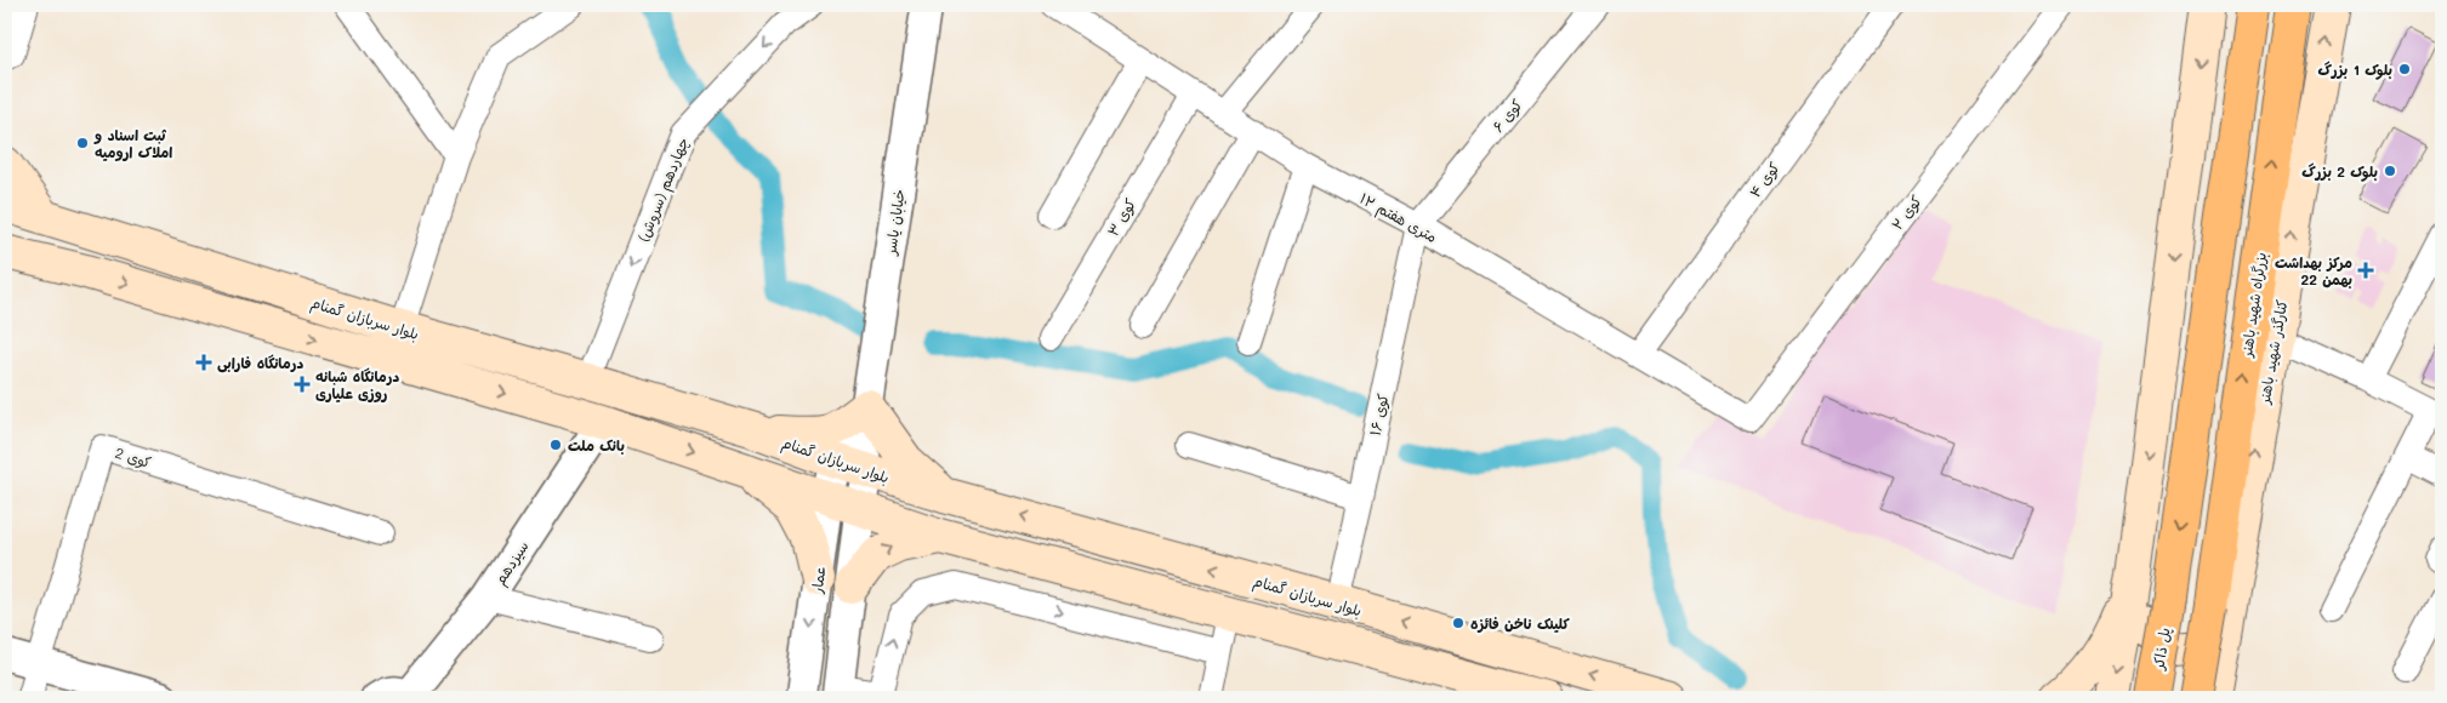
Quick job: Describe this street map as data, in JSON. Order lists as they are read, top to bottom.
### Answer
{
  "streets": {
    "highway": ["بزرگراه شهید باهنر", "پل ذاکر"],
    "main road": ["بلوار سربازان گمنام", "کنارگذر شهید باهنر"],
    "street": [
      "کوی ۶",
      "کوی ۴",
      "چهاردهم (سروش)",
      "کوی ۲",
      "کوی ۳",
      "۱۲ متری هفتم",
      "خیابان یاسر",
      "کوی ۱۶",
      "کوی 2",
      "سیزدهم",
      "عمار"
    ]
  },
  "crossings": [
    ["کوی ۶", "۱۲ متری هفتم"],
    ["کوی ۶", "کوی ۱۶"],
    ["کوی ۴", "۱۲ متری هفتم"],
    ["چهاردهم (سروش)", "بلوار سربازان گمنام"],
    ["کوی ۲", "۱۲ متری هفتم"],
    ["کوی ۳", "۱۲ متری هفتم"],
    ["۱۲ متری هفتم", "کوی ۱۶"],
    ["خیابان یاسر", "بلوار سربازان گمنام"],
    ["بزرگراه شهید باهنر", "کنارگذر شهید باهنر"],
    ["بلوار سربازان گمنام", "کوی ۱۶"],
    ["بلوار سربازان گمنام", "عمار"]
  ],
  "one_way": ["بزرگراه شهید باهنر", "پل ذاکر"],
  "places": {
    "other": [
      "بلوک 1 بزرگ",
      "ثبت اسناد و املاک ارومیه",
      "بلوک 2 بزرگ",
      "بانک ملت",
      "کلینک ناخن فائزه"
    ],
    "health": ["مرکز بهداشت 22 بهمن", "درمانگاه فارابی", "درمانگاه شبانه روزی علیاری"]
  }
}
